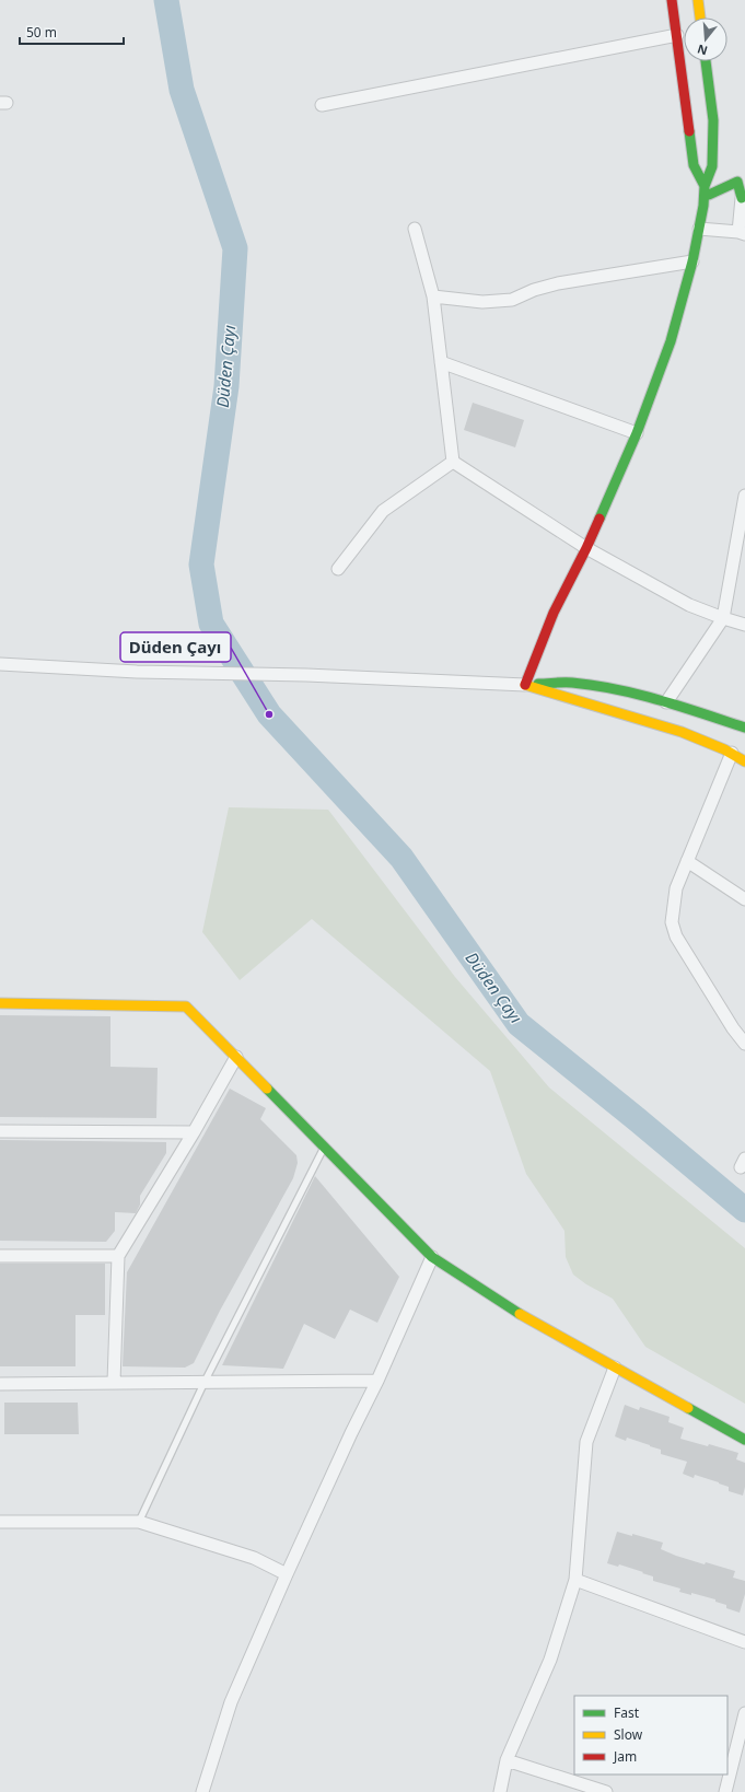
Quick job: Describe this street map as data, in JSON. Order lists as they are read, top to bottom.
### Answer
{
  "water": ["Düden Çayı"],
  "places": ["Düden Çayı"],
  "legend": ["Fast", "Slow", "Jam"],
  "scale_bar": "50 m",
  "north": "bottom"
}
